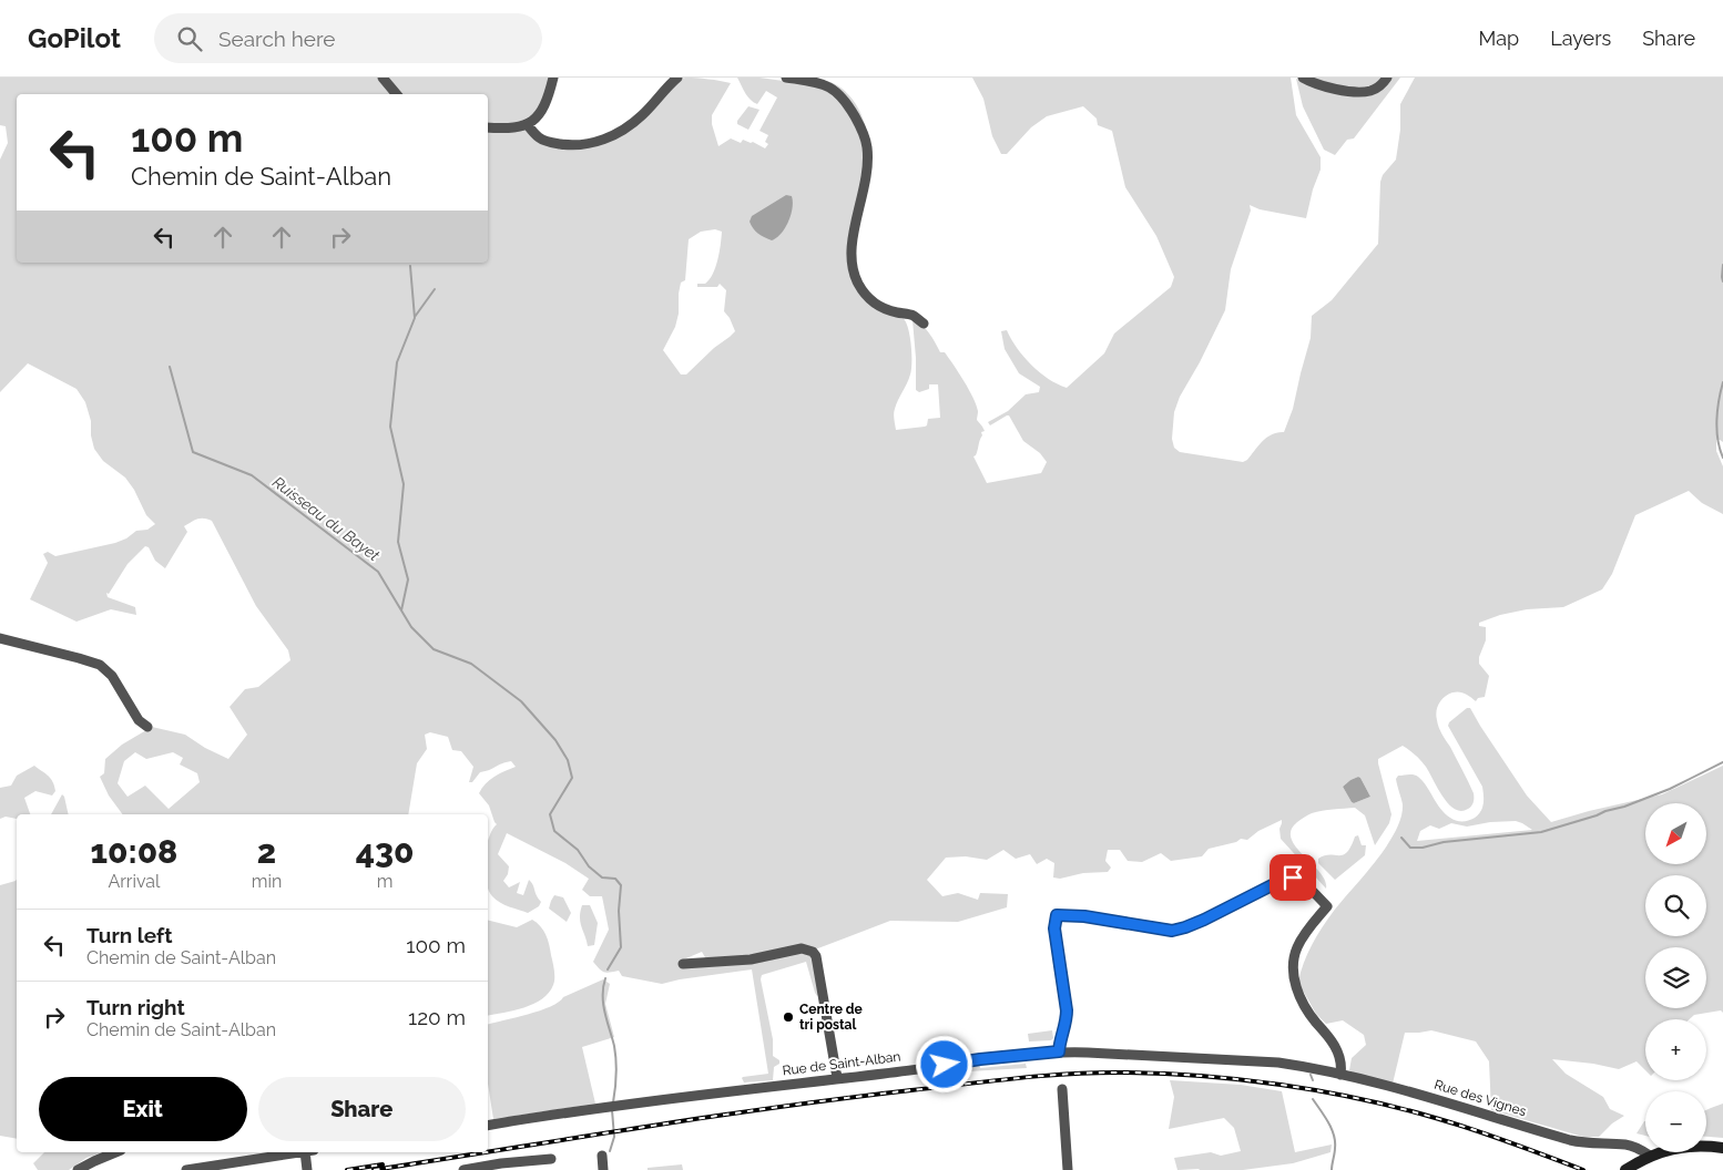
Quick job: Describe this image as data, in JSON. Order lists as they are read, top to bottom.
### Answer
{
  "streets": {
    "street": ["Rue de Saint-Alban", "Rue des Vignes"]
  },
  "crossings": [
    ["Rue de Saint-Alban", "Rue des Vignes"]
  ],
  "water": ["Ruisseau du Bayet"],
  "places": ["Centre de tri postal"],
  "north": "bottom left",
  "page": {
    "header": "GoPilot",
    "search": "Search here",
    "nav": ["Map", "Layers", "Share"],
    "turn": ["100 m", "Chemin de Saint-Alban"],
    "map_buttons": ["+", "−"],
    "eta": [
      "10:08",
      "Arrival",
      "2",
      "min",
      "430",
      "m"
    ],
    "list": [
      {
        "name": "Turn left",
        "note": "Chemin de Saint-Alban",
        "value": "100 m"
      },
      {
        "name": "Turn right",
        "note": "Chemin de Saint-Alban",
        "value": "120 m"
      }
    ],
    "buttons": ["Exit", "Share"]
  }
}
